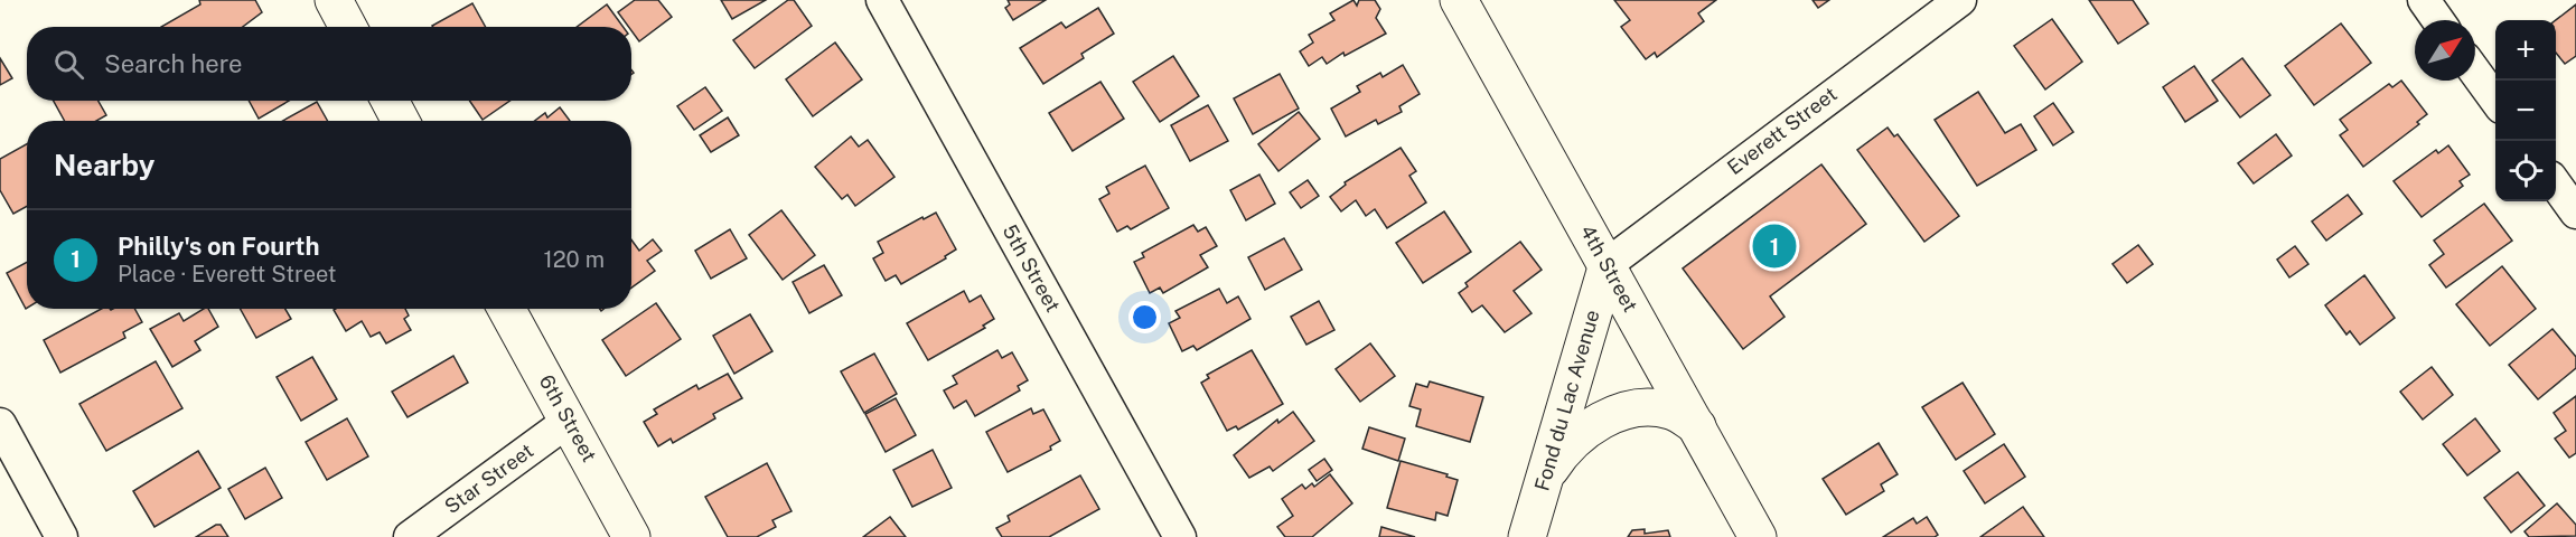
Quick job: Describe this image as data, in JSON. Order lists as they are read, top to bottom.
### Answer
{
  "streets": {
    "street": [
      "Everett Street",
      "5th Street",
      "4th Street",
      "Fond du Lac Avenue",
      "6th Street",
      "Star Street"
    ]
  },
  "crossings": [
    ["Everett Street", "4th Street"],
    ["Everett Street", "Fond du Lac Avenue"],
    ["4th Street", "Fond du Lac Avenue"],
    ["6th Street", "Star Street"]
  ],
  "north": "top right",
  "page": {
    "map_buttons": ["+", "−"],
    "search": "Search here",
    "heading": "Nearby",
    "list": [
      {
        "mark": "1",
        "name": "Philly's on Fourth",
        "note": "Place · Everett Street",
        "value": "120 m"
      }
    ],
    "pins": "1"
  }
}
